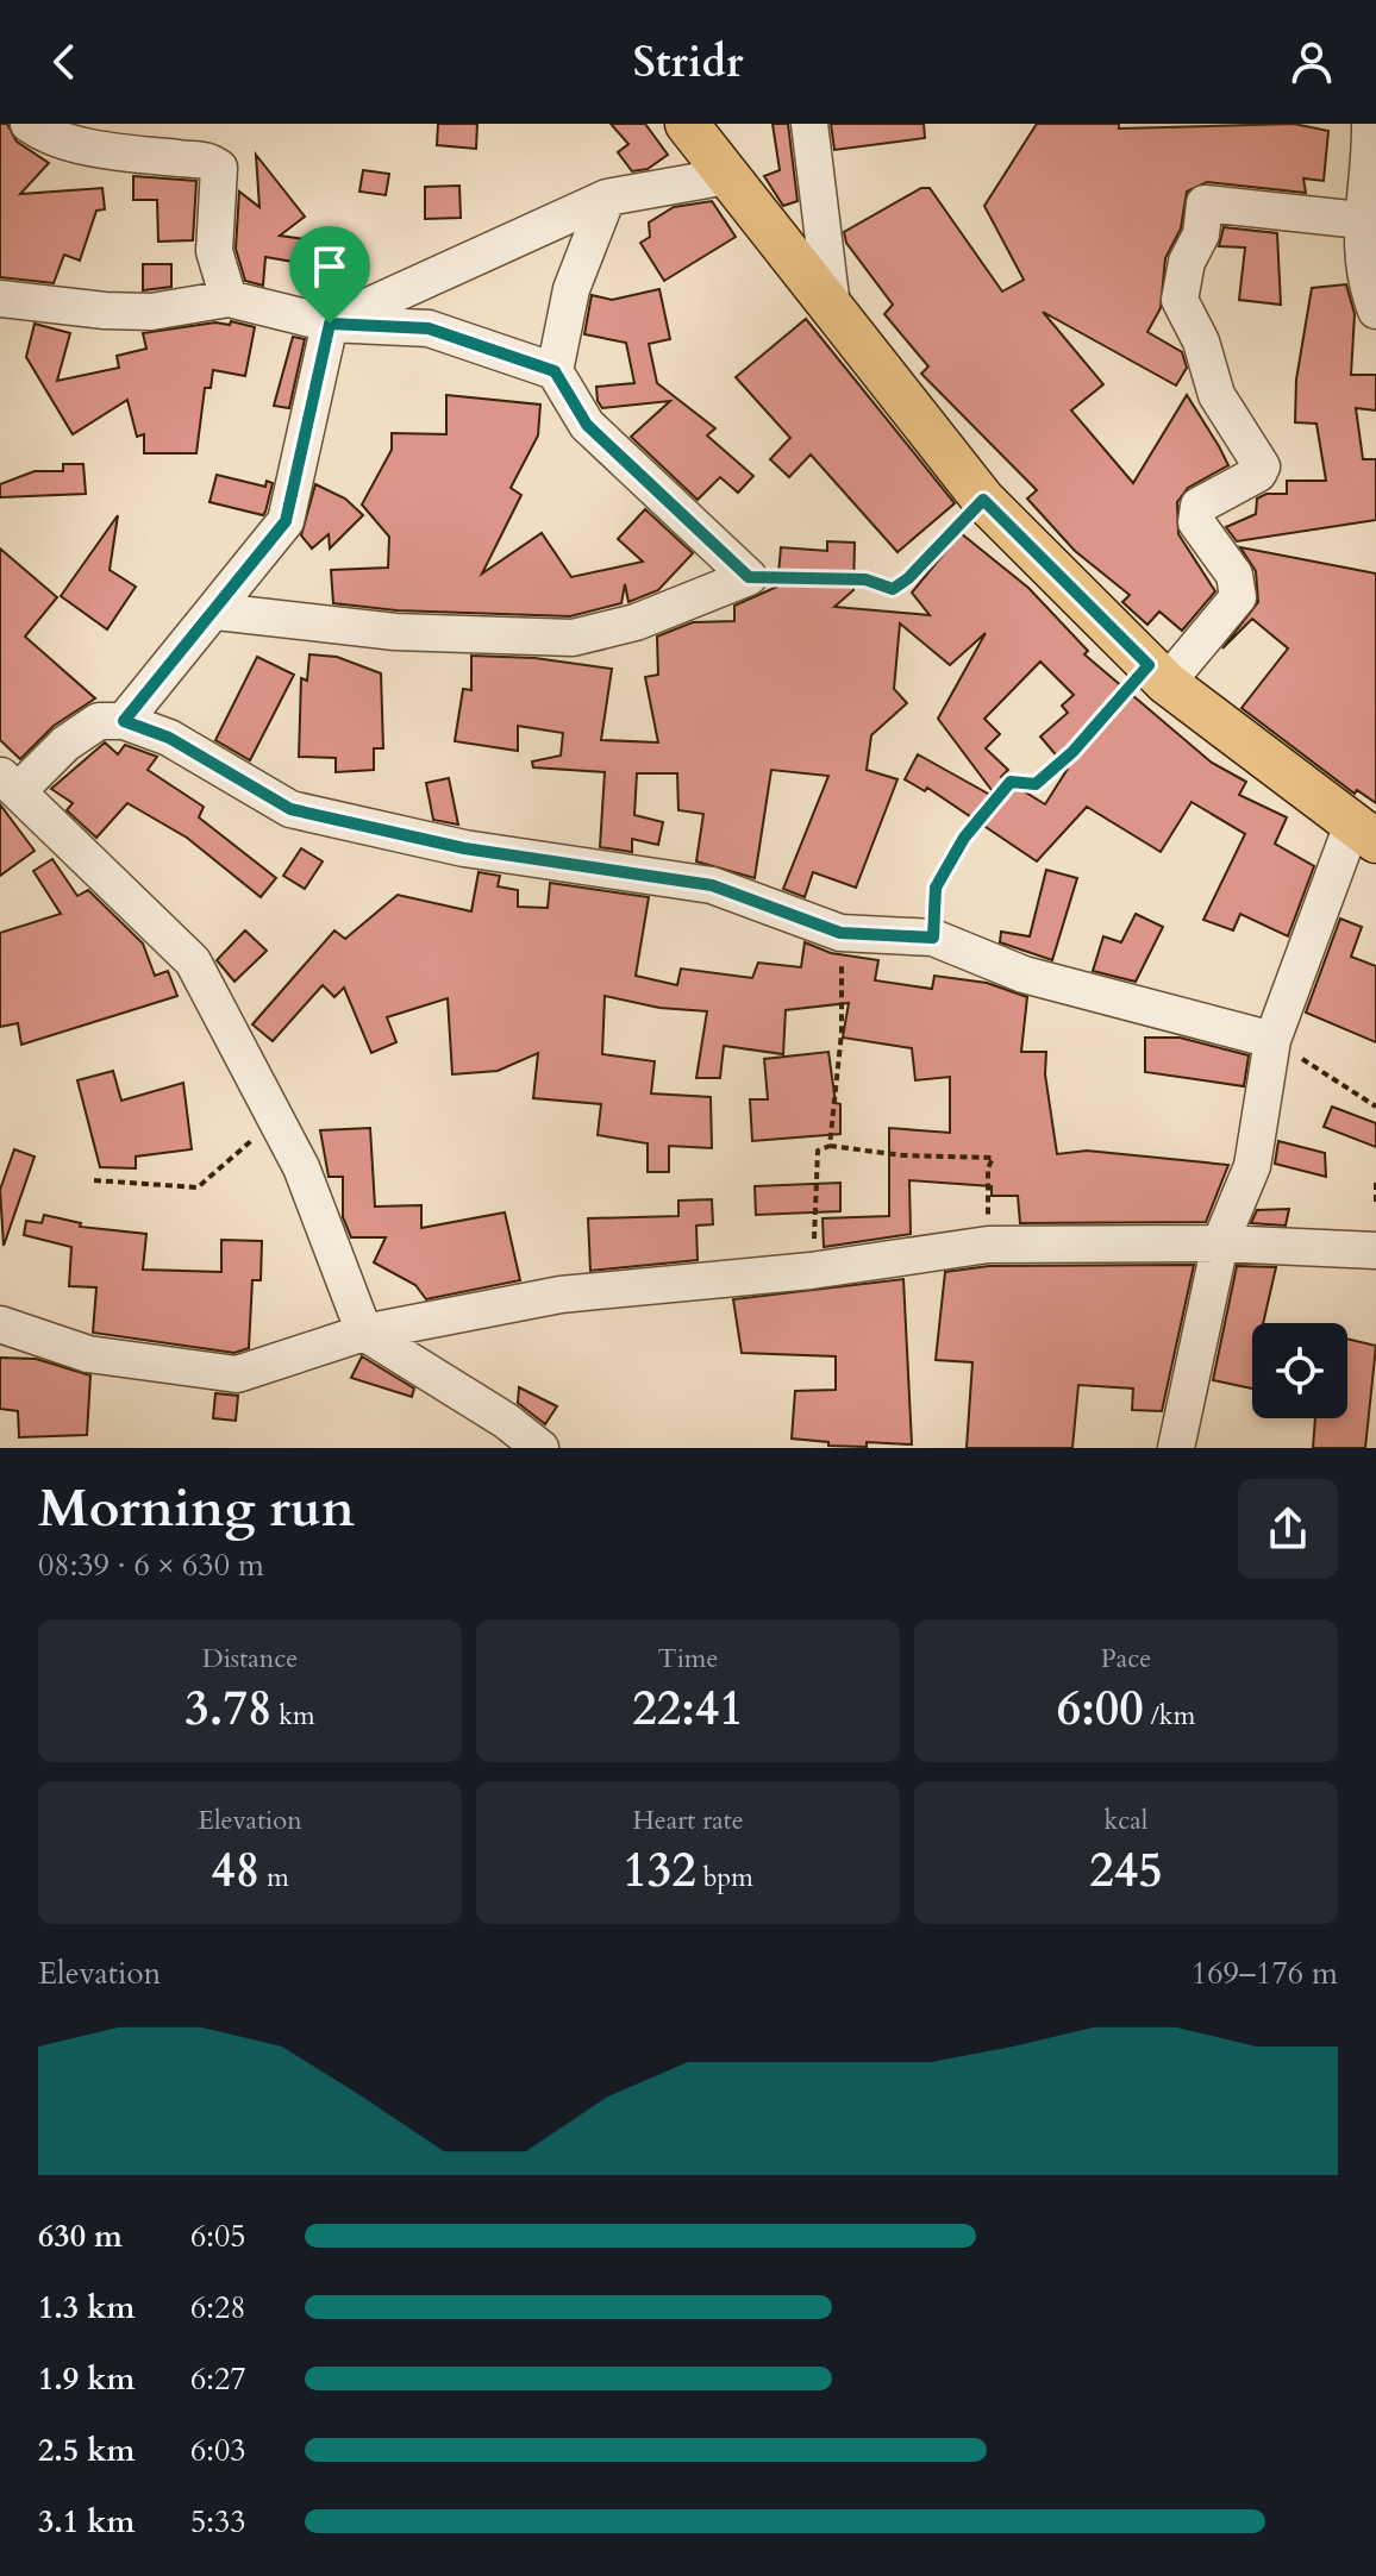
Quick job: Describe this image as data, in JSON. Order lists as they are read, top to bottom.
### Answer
{
  "page": {
    "header": "Stridr",
    "heading": ["Morning run", "08:39 · 6 × 630 m"],
    "stats": [
      ["Distance", "3.78 km"],
      ["Time", "22:41"],
      ["Pace", "6:00 /km"],
      ["Elevation", "48 m"],
      ["Heart rate", "132 bpm"],
      ["kcal", "245"]
    ],
    "chart": ["Elevation", "169–176 m"],
    "list": [
      {
        "name": "630 m",
        "note": "6:05"
      },
      {
        "name": "1.3 km",
        "note": "6:28"
      },
      {
        "name": "1.9 km",
        "note": "6:27"
      },
      {
        "name": "2.5 km",
        "note": "6:03"
      },
      {
        "name": "3.1 km",
        "note": "5:33"
      }
    ]
  }
}
